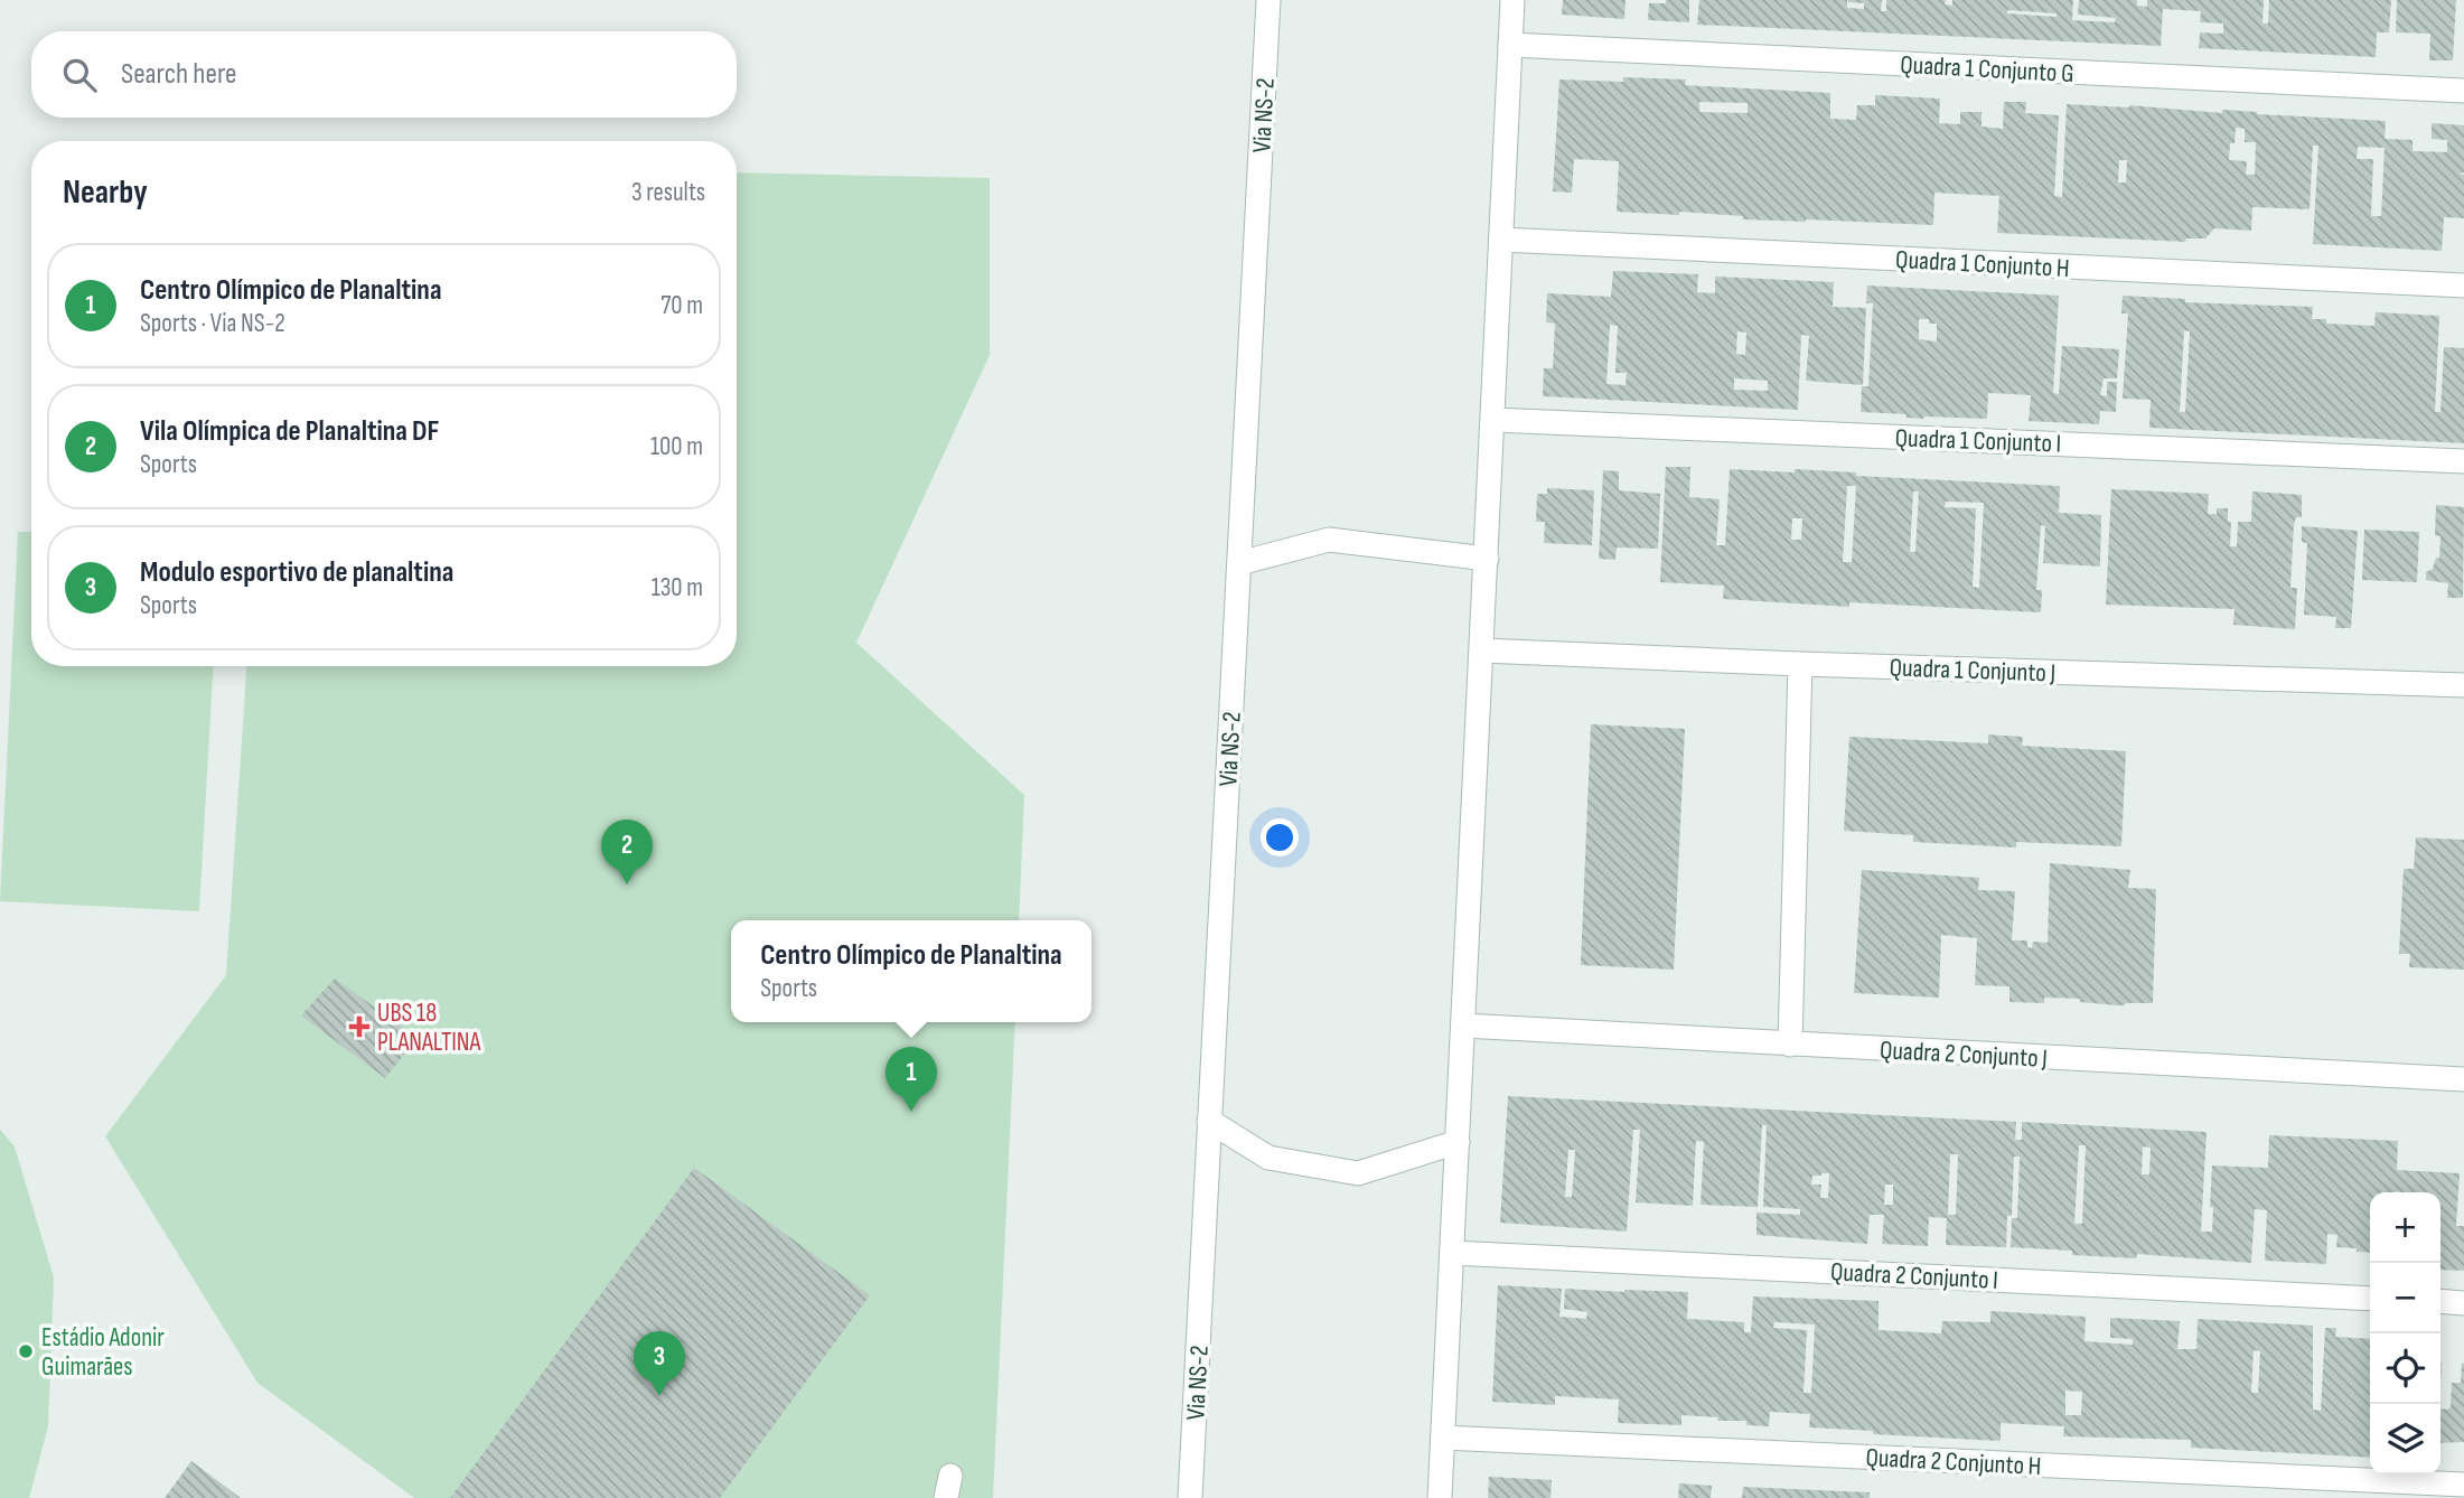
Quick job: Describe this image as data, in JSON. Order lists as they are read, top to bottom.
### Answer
{
  "streets": {
    "street": [
      "Quadra 1 Conjunto G",
      "Via NS-2",
      "Quadra 1 Conjunto H",
      "Quadra 1 Conjunto I",
      "Quadra 1 Conjunto J",
      "Quadra 2 Conjunto J",
      "Quadra 2 Conjunto I",
      "Quadra 2 Conjunto H"
    ]
  },
  "places": {
    "health": ["UBS 18 PLANALTINA"],
    "other": ["Estádio Adonir Guimarães"]
  },
  "page": {
    "search": "Search here",
    "heading": ["Nearby", "3 results"],
    "list": [
      {
        "mark": "1",
        "name": "Centro Olímpico de Planaltina",
        "note": "Sports · Via NS-2",
        "value": "70 m"
      },
      {
        "mark": "2",
        "name": "Vila Olímpica de Planaltina DF",
        "note": "Sports",
        "value": "100 m"
      },
      {
        "mark": "3",
        "name": "Modulo esportivo de planaltina",
        "note": "Sports",
        "value": "130 m"
      }
    ],
    "pins": ["2", "1", "3"],
    "popup": ["Centro Olímpico de Planaltina", "Sports"],
    "map_buttons": ["+", "−"]
  }
}
